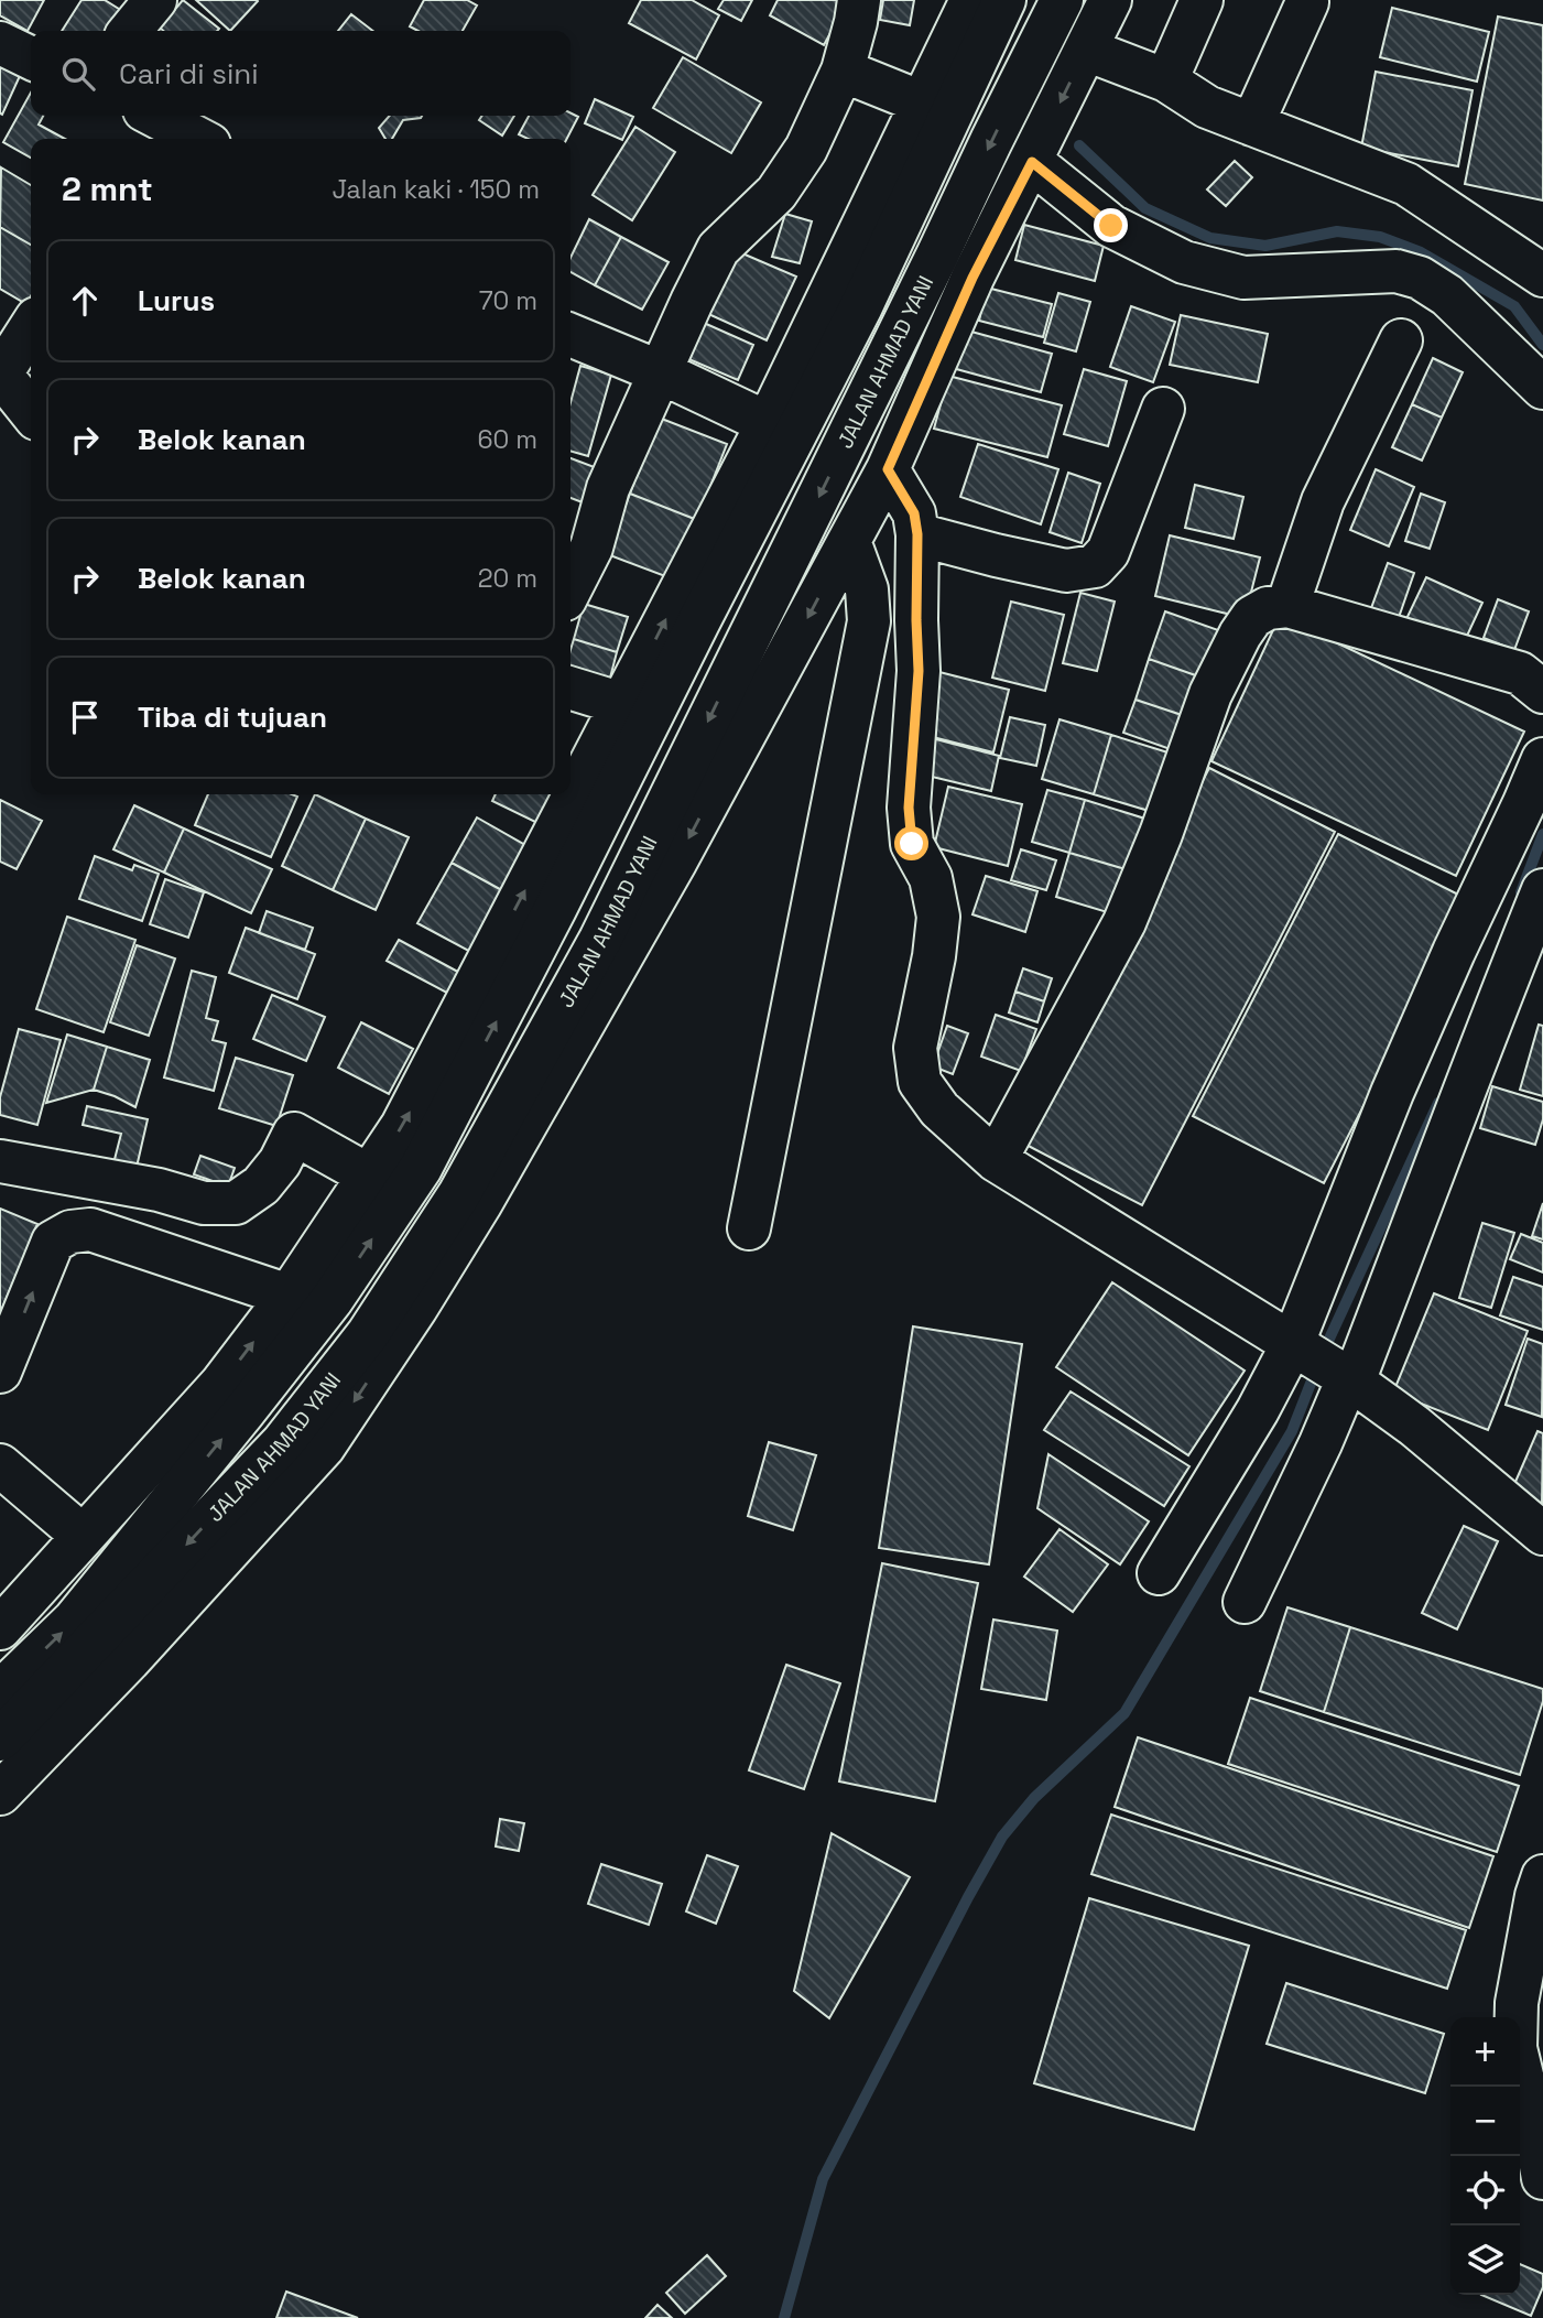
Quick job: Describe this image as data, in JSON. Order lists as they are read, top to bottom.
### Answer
{
  "streets": {
    "main road": ["JALAN AHMAD YANI"]
  },
  "page": {
    "search": "Cari di sini",
    "heading": ["2 mnt", "Jalan kaki · 150 m"],
    "list": [
      ["Lurus", "70 m"],
      ["Belok kanan", "60 m"],
      ["Belok kanan", "20 m"],
      "Tiba di tujuan"
    ],
    "map_buttons": ["+", "−"]
  }
}
